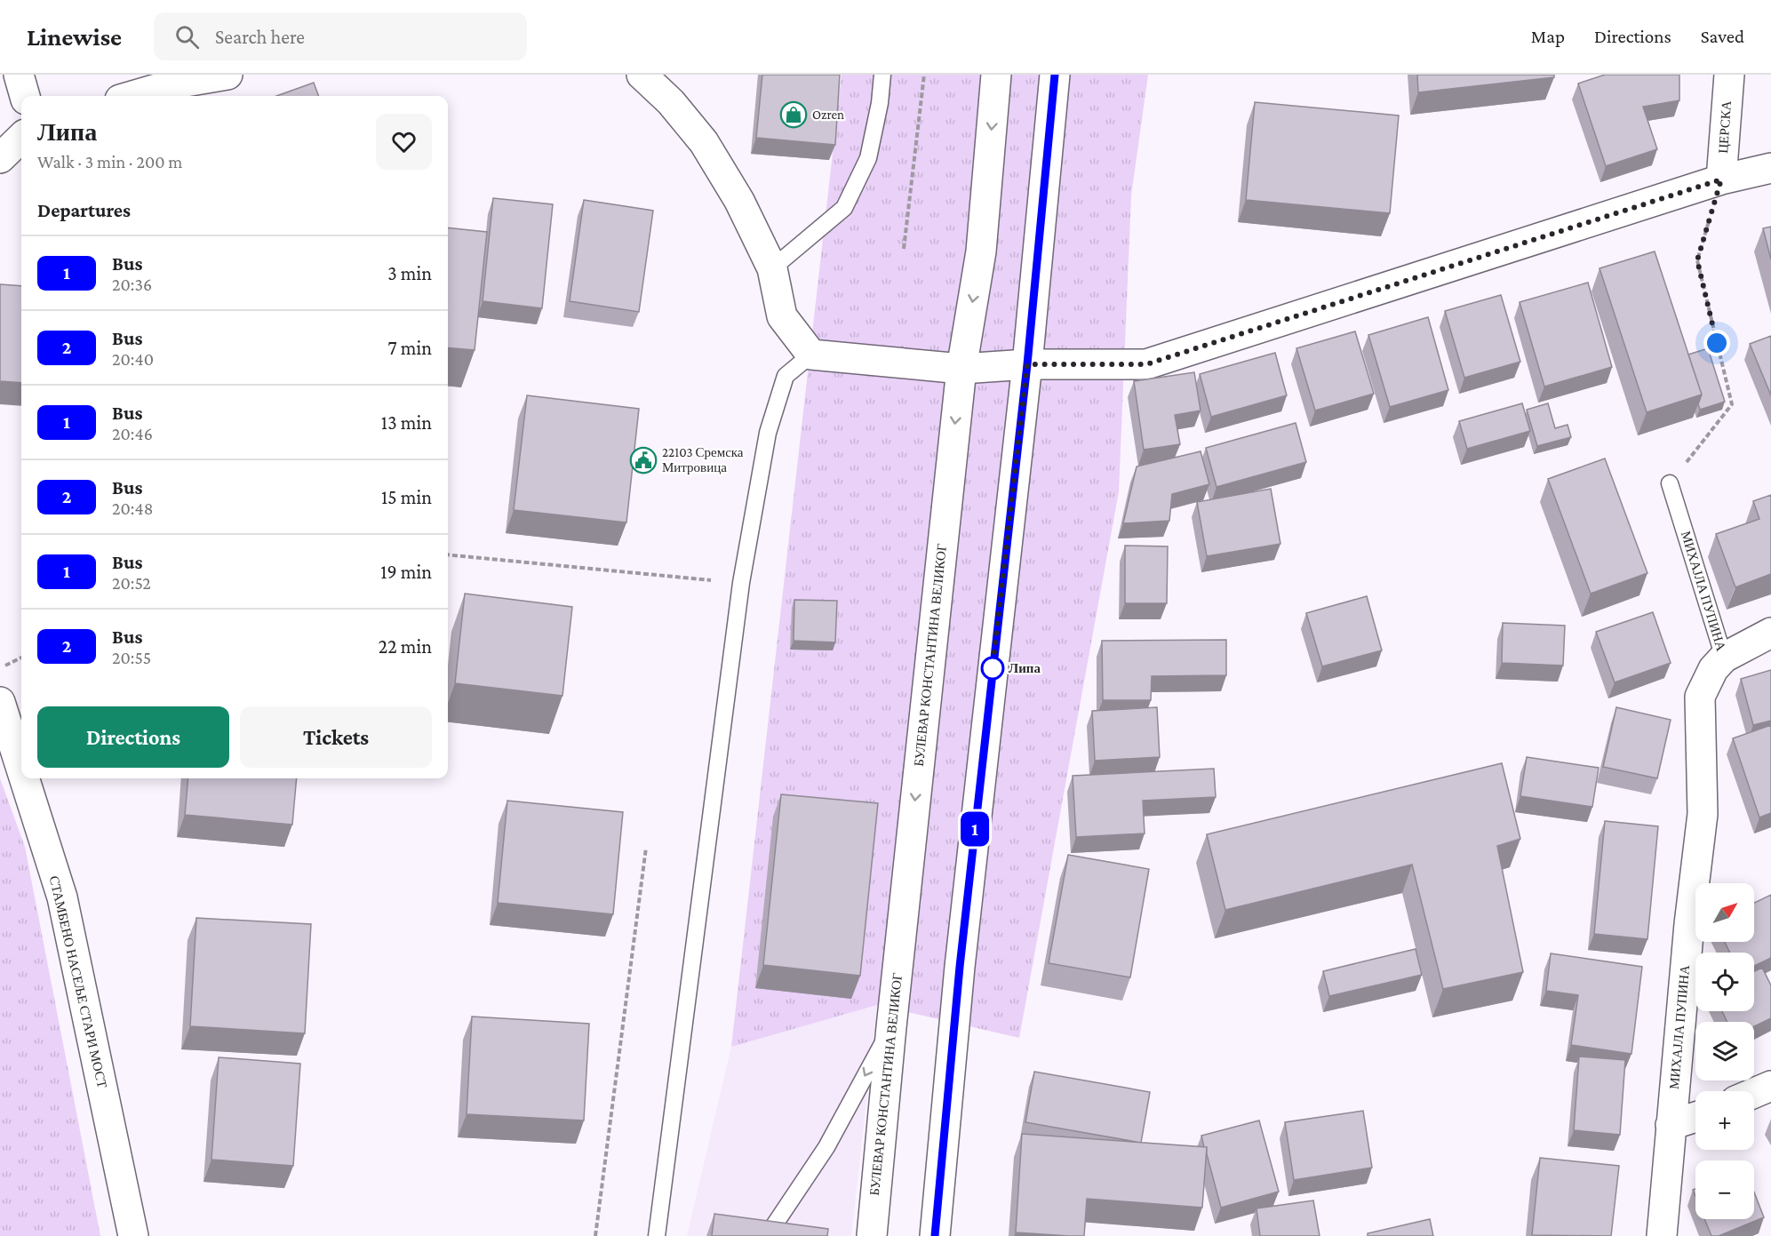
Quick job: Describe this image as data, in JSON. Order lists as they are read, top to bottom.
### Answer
{
  "streets": {
    "street": [
      "ЦЕРСКА",
      "МИХАЈЛА ПУПИНА",
      "БУЛЕВАР КОНСТАНТИНА ВЕЛИКОГ",
      "СТАМБЕНО НАСЕЉЕ СТАРИ МОСТ"
    ]
  },
  "places": {
    "shop": ["Ozren"],
    "public building": ["22103 Сремска Митровица"],
    "other": ["Липа"]
  },
  "lines": ["bus line 1"],
  "north": "top right",
  "page": {
    "header": "Linewise",
    "search": "Search here",
    "nav": ["Map", "Directions", "Saved"],
    "on_map": "1",
    "heading": [
      ["Липа", "Walk · 3 min · 200 m"],
      "Departures"
    ],
    "list": [
      {
        "mark": "1",
        "name": "Bus",
        "note": "20:36",
        "value": "3 min"
      },
      {
        "mark": "2",
        "name": "Bus",
        "note": "20:40",
        "value": "7 min"
      },
      {
        "mark": "1",
        "name": "Bus",
        "note": "20:46",
        "value": "13 min"
      },
      {
        "mark": "2",
        "name": "Bus",
        "note": "20:48",
        "value": "15 min"
      },
      {
        "mark": "1",
        "name": "Bus",
        "note": "20:52",
        "value": "19 min"
      },
      {
        "mark": "2",
        "name": "Bus",
        "note": "20:55",
        "value": "22 min"
      }
    ],
    "buttons": ["Directions", "Tickets"],
    "map_buttons": ["+", "−"]
  }
}
